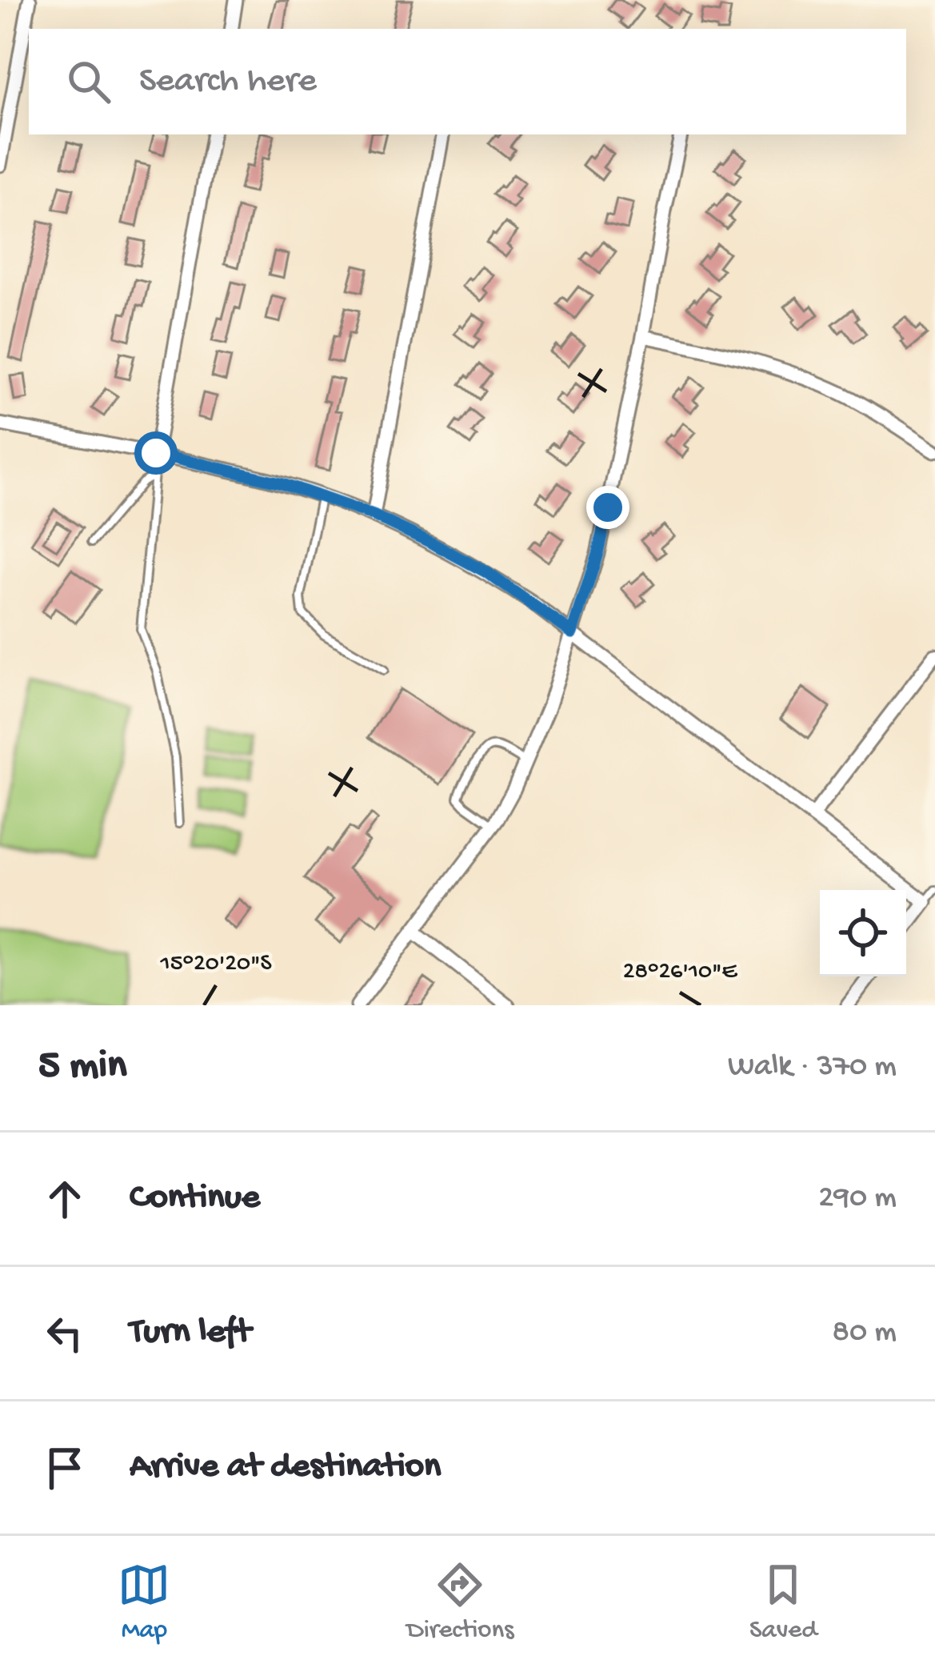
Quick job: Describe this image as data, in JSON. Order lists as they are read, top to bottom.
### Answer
{
  "page": {
    "search": "Search here",
    "heading": ["5 min", "Walk · 370 m"],
    "list": [
      ["Continue", "290 m"],
      ["Turn left", "80 m"],
      "Arrive at destination"
    ],
    "nav": ["Map", "Directions", "Saved"]
  },
  "coordinates": ["15°20'20\"S", "28°26'10\"E"]
}
